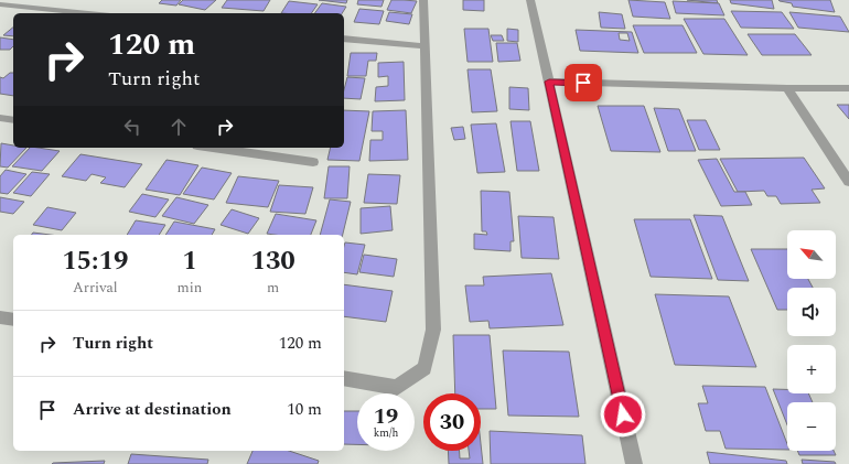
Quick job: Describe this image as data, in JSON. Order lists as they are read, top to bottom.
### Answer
{
  "north": "top left",
  "page": {
    "turn": ["120 m", "Turn right"],
    "map_buttons": ["+", "−"],
    "eta": [
      "15:19",
      "Arrival",
      "1",
      "min",
      "130",
      "m"
    ],
    "list": [
      {
        "name": "Turn right",
        "value": "120 m"
      },
      {
        "name": "Arrive at destination",
        "value": "10 m"
      }
    ],
    "speed": "19 km/h",
    "limit": "30"
  }
}
